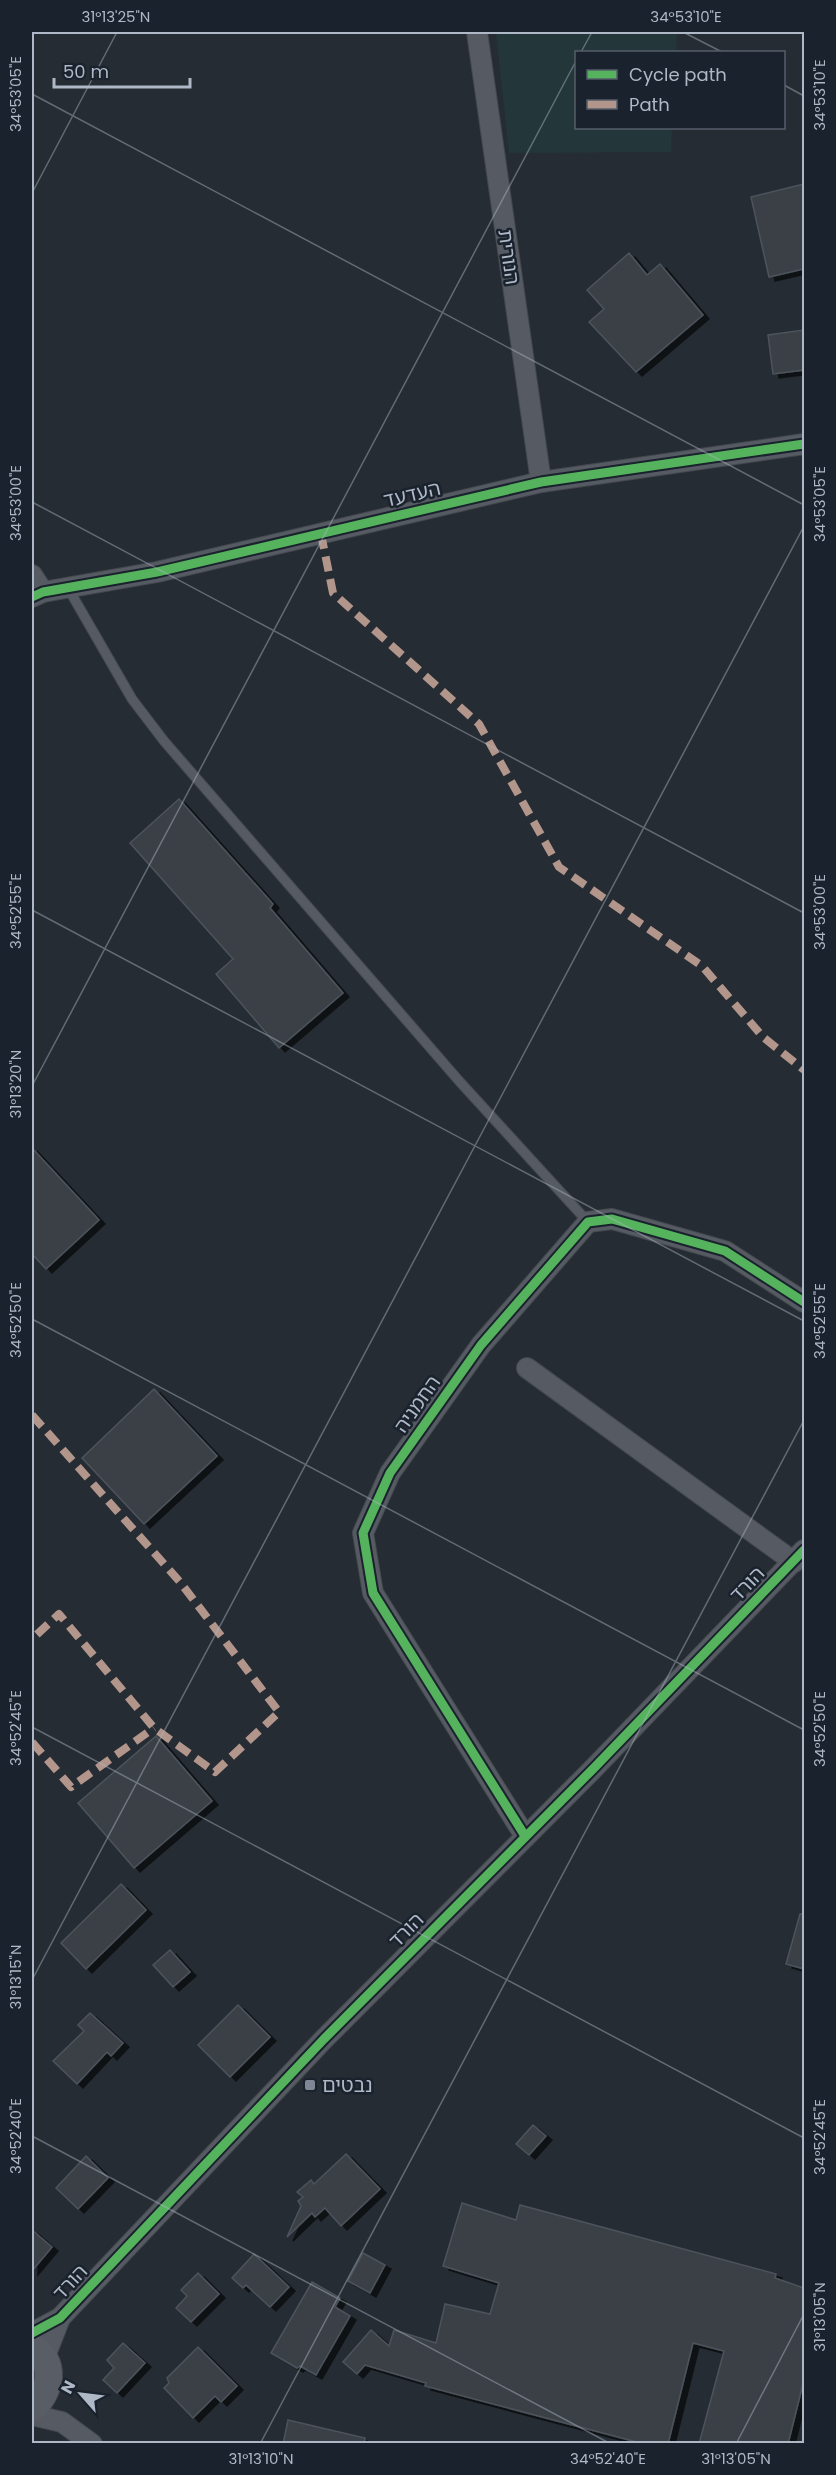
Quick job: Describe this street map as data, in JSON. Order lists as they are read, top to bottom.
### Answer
{
  "streets": {
    "street": [
      "הנורית",
      "העדעד",
      "החמניה",
      "הורד"
    ]
  },
  "crossings": [
    ["הנורית", "העדעד"],
    ["החמניה", "הורד"]
  ],
  "places": {
    "transit": ["נבטים"]
  },
  "legend": ["Cycle path", "Path"],
  "scale_bar": "50 m",
  "north": "top left",
  "coordinates": [
    "31°13'25\"N",
    "34°53'10\"E",
    "34°53'05\"E",
    "34°53'00\"E",
    "34°52'55\"E",
    "31°13'20\"N",
    "34°52'50\"E",
    "34°52'45\"E",
    "31°13'15\"N",
    "34°52'40\"E",
    "31°13'05\"N",
    "31°13'10\"N"
  ]
}
